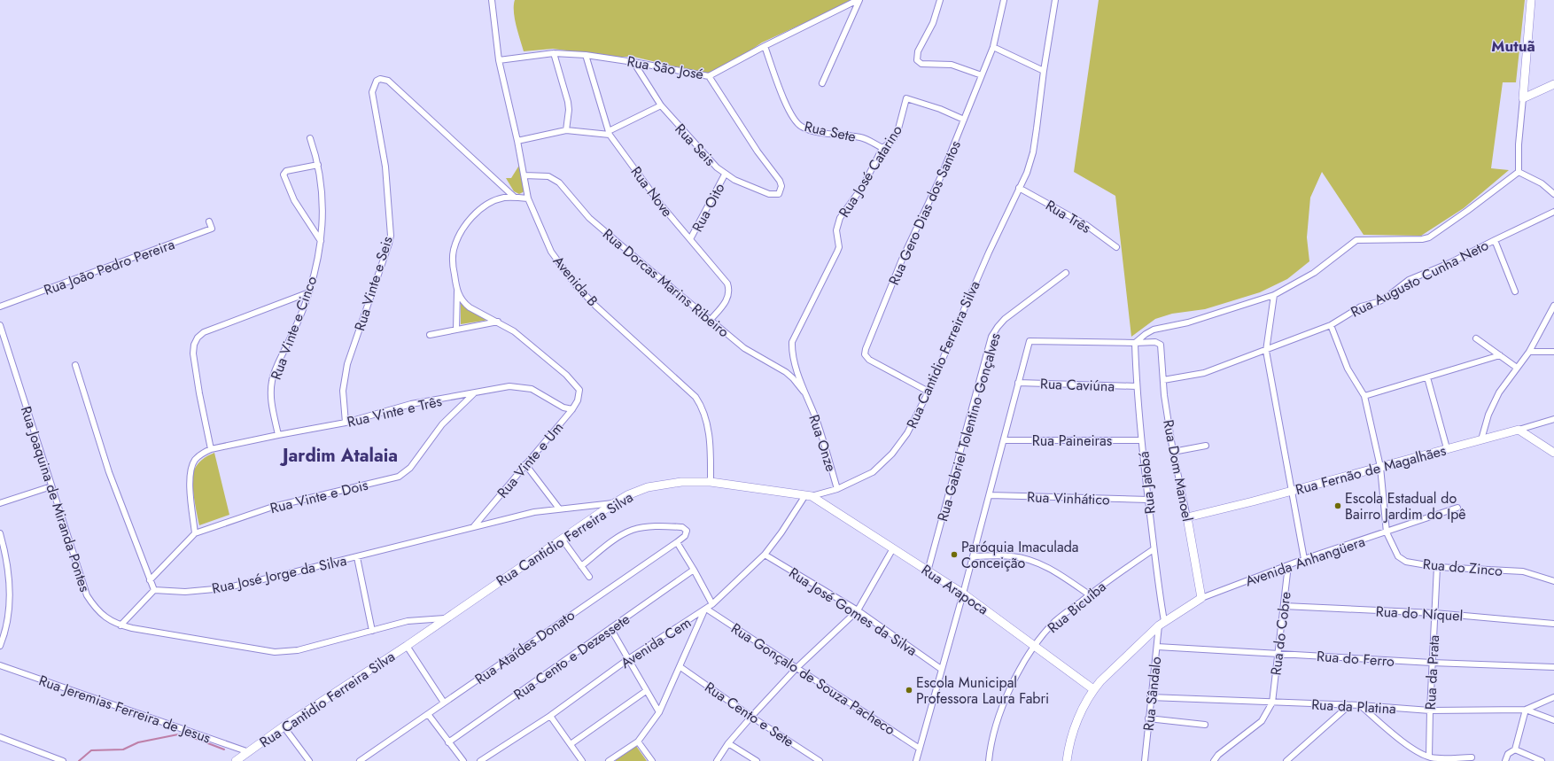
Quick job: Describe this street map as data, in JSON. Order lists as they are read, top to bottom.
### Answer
{
  "streets": {
    "street": [
      "Rua São José",
      "Rua Sete",
      "Rua Seis",
      "Rua José Catarino",
      "Rua Nove",
      "Rua Oito",
      "Rua Gero Dias dos Santos",
      "Rua Três",
      "Rua João Pedro Pereira",
      "Rua Augusto Cunha Neto",
      "Avenida B",
      "Rua Dorcas Marins Ribeiro",
      "Rua Vinte e Seis",
      "Rua Vinte e Cinco",
      "Rua Cantidio Ferreira Silva",
      "Rua Caviúna",
      "Rua Vinte e Três",
      "Rua Gabriel Tolentino Gonçalves",
      "Rua Paineiras",
      "Rua Onze",
      "Rua Vinte e Um",
      "Rua Fernão de Magalhães",
      "Rua Dom Manoel",
      "Rua Jatobá",
      "Rua Vinte e Dois",
      "Rua Vinhático",
      "Rua Joaquina de Miranda Pontes",
      "Avenida Anhangüera",
      "Rua do Zinco",
      "Rua José Jorge da Silva",
      "Rua Arapoca",
      "Rua Bicuíba",
      "Rua José Gomes da Silva",
      "Rua do Níquel",
      "Rua do Cobre",
      "Avenida Cem",
      "Rua Ataídes Donato",
      "Rua Cento e Dezessete",
      "Rua do Ferro",
      "Rua da Prata",
      "Rua Gonçalo de Souza Pacheco",
      "Rua Sândalo",
      "Rua da Platina",
      "Rua Jeremias Ferreira de Jesus",
      "Rua Cento e Sete"
    ]
  },
  "crossings": [
    ["Rua São José", "Rua Sete"],
    ["Rua São José", "Rua Seis"],
    ["Rua São José", "Rua Nove"],
    ["Rua São José", "Avenida B"],
    ["Rua Sete", "Rua José Catarino"],
    ["Rua Seis", "Rua Oito"],
    ["Rua José Catarino", "Rua Gero Dias dos Santos"],
    ["Rua José Catarino", "Rua Dorcas Marins Ribeiro"],
    ["Rua José Catarino", "Rua Onze"],
    ["Rua Nove", "Rua Oito"],
    ["Rua Nove", "Rua Dorcas Marins Ribeiro"],
    ["Rua Gero Dias dos Santos", "Rua Cantidio Ferreira Silva"],
    ["Rua Três", "Rua Cantidio Ferreira Silva"],
    ["Rua Augusto Cunha Neto", "Rua Dom Manoel"],
    ["Avenida B", "Rua Dorcas Marins Ribeiro"],
    ["Avenida B", "Rua Cantidio Ferreira Silva"],
    ["Rua Dorcas Marins Ribeiro", "Rua Onze"],
    ["Rua Vinte e Seis", "Rua Vinte e Três"],
    ["Rua Vinte e Cinco", "Rua Vinte e Três"],
    ["Rua Cantidio Ferreira Silva", "Rua Onze"],
    ["Rua Cantidio Ferreira Silva", "Rua Joaquina de Miranda Pontes"],
    ["Rua Cantidio Ferreira Silva", "Rua José Jorge da Silva"],
    ["Rua Cantidio Ferreira Silva", "Rua Arapoca"],
    ["Rua Cantidio Ferreira Silva", "Avenida Cem"],
    ["Rua Cantidio Ferreira Silva", "Rua Jeremias Ferreira de Jesus"],
    ["Rua Caviúna", "Rua Jatobá"],
    ["Rua Vinte e Três", "Rua Vinte e Um"],
    ["Rua Vinte e Três", "Rua Vinte e Dois"],
    ["Rua Gabriel Tolentino Gonçalves", "Rua Arapoca"],
    ["Rua Paineiras", "Rua Jatobá"],
    ["Rua Vinte e Um", "Rua José Jorge da Silva"],
    ["Rua Fernão de Magalhães", "Rua Dom Manoel"],
    ["Rua Dom Manoel", "Rua Jatobá"],
    ["Rua Dom Manoel", "Avenida Anhangüera"],
    ["Rua Jatobá", "Rua Vinhático"],
    ["Rua Jatobá", "Avenida Anhangüera"],
    ["Rua Jatobá", "Rua Bicuíba"],
    ["Rua Jatobá", "Rua Sândalo"],
    ["Avenida Anhangüera", "Rua do Zinco"],
    ["Avenida Anhangüera", "Rua Arapoca"],
    ["Avenida Anhangüera", "Rua do Cobre"],
    ["Avenida Anhangüera", "Rua Sândalo"],
    ["Rua do Zinco", "Rua da Prata"],
    ["Rua Arapoca", "Rua Bicuíba"],
    ["Rua Arapoca", "Avenida Cem"],
    ["Rua José Gomes da Silva", "Avenida Cem"],
    ["Rua do Níquel", "Rua do Cobre"],
    ["Rua do Níquel", "Rua da Prata"],
    ["Rua do Cobre", "Rua do Ferro"],
    ["Rua do Cobre", "Rua da Platina"],
    ["Avenida Cem", "Rua Gonçalo de Souza Pacheco"],
    ["Rua do Ferro", "Rua da Prata"],
    ["Rua do Ferro", "Rua Sândalo"],
    ["Rua da Prata", "Rua da Platina"],
    ["Rua Sândalo", "Rua da Platina"]
  ],
  "districts": ["Mutuã", "Jardim Atalaia"],
  "places": ["Escola Estadual do Bairro Jardim do Ipê", "Paróquia Imaculada Conceição", "Escola Municipal Professora Laura Fabri"]
}
